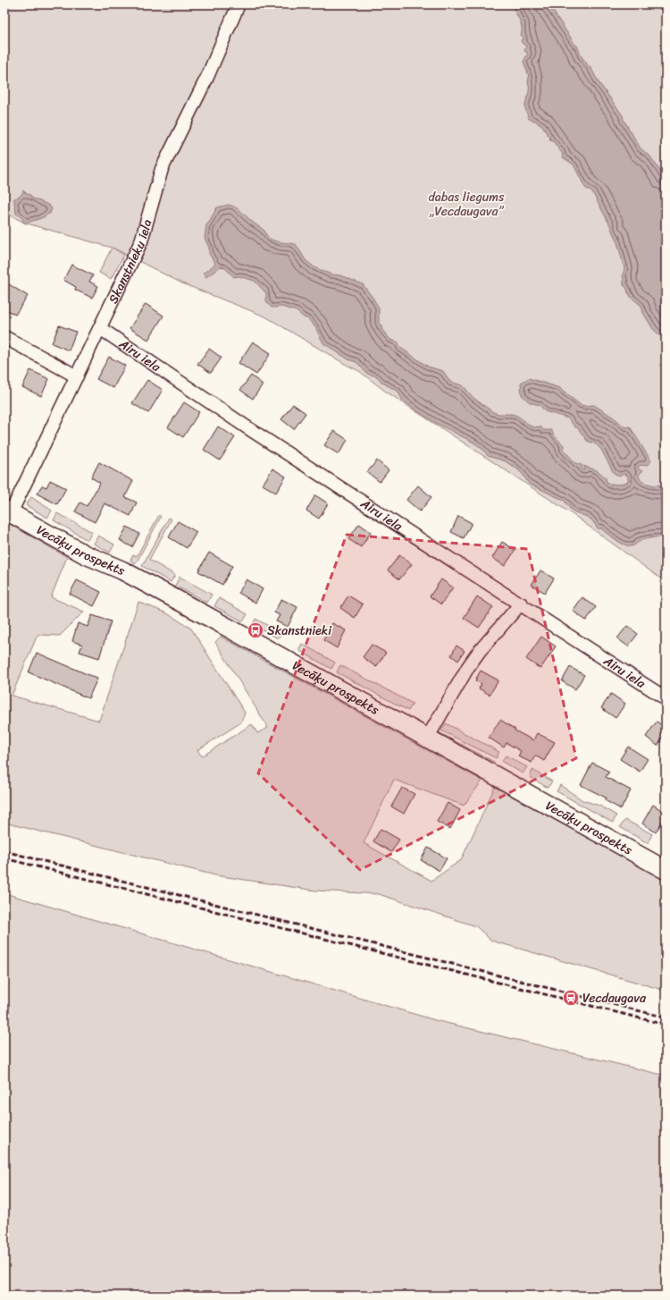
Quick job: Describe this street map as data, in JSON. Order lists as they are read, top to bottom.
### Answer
{
  "streets": {
    "main road": ["Vecāķu prospekts"],
    "street": ["Skanstnieku iela", "Airu iela"]
  },
  "crossings": [
    ["Skanstnieku iela", "Airu iela"],
    ["Skanstnieku iela", "Vecāķu prospekts"]
  ],
  "parks": ["dabas liegums „Vecdaugava”"],
  "places": {
    "bus stop": ["Skanstnieki"],
    "station": ["Vecdaugava"]
  }
}
